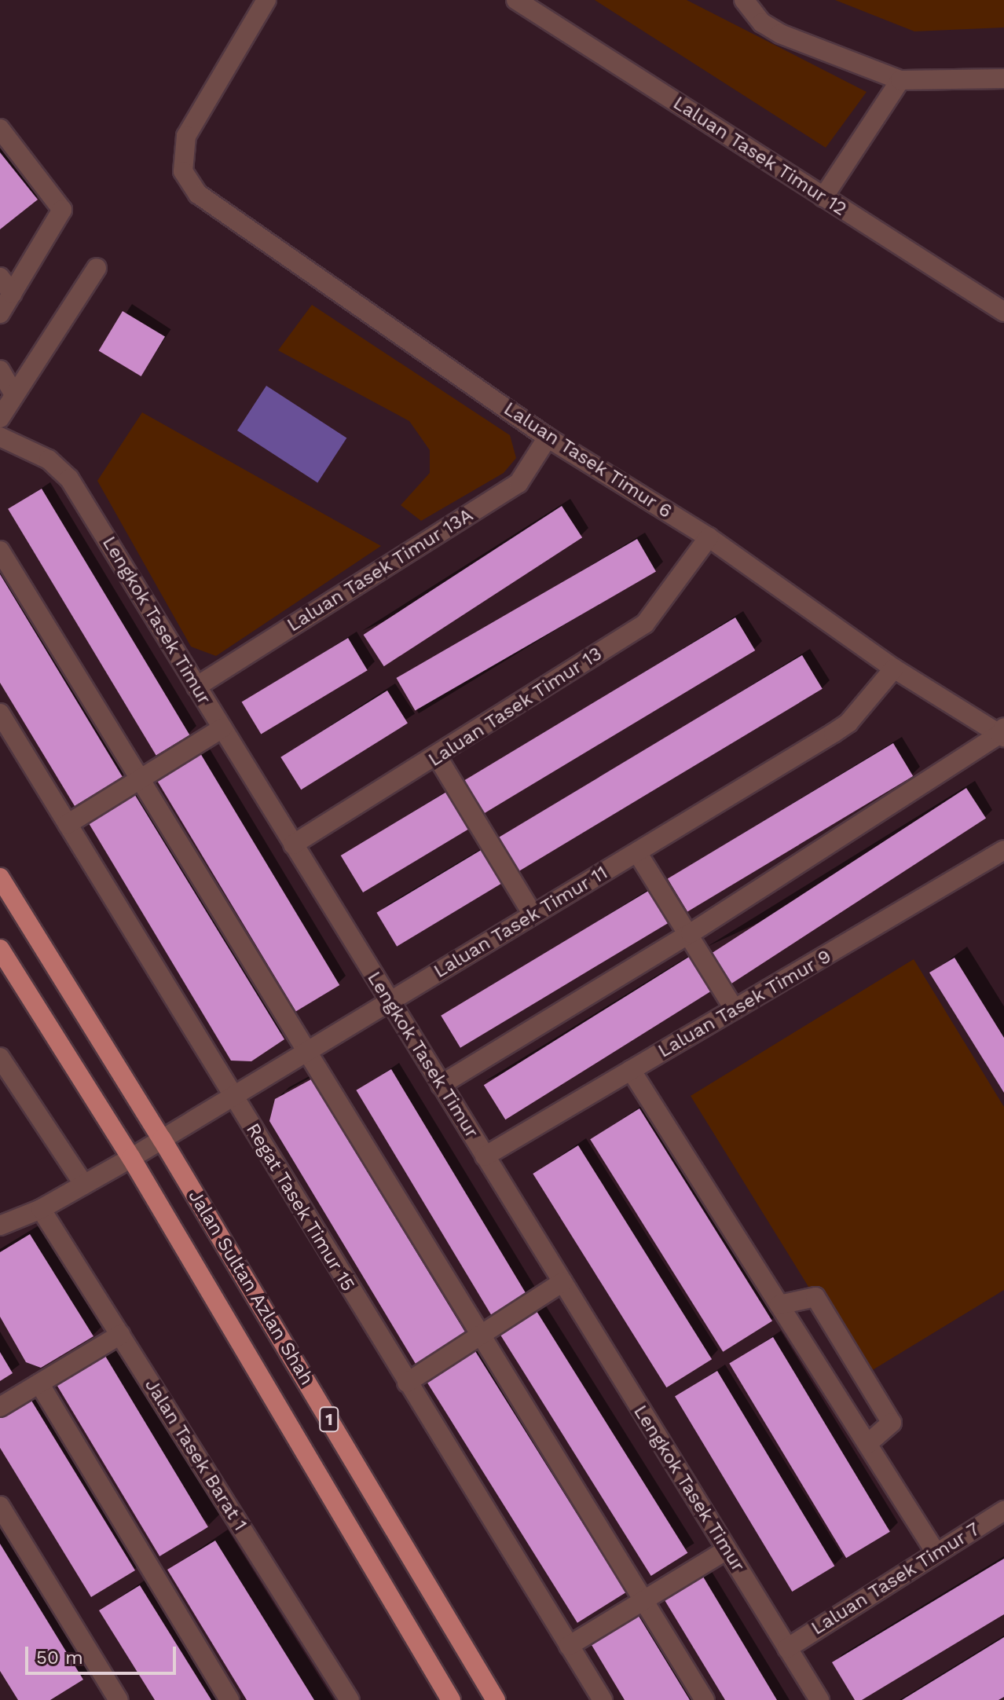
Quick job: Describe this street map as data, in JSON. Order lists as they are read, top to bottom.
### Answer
{
  "streets": {
    "main road": ["Jalan Sultan Azlan Shah", "1"],
    "street": [
      "Laluan Tasek Timur 12",
      "Laluan Tasek Timur 6",
      "Laluan Tasek Timur 13A",
      "Lengkok Tasek Timur",
      "Laluan Tasek Timur 13",
      "Laluan Tasek Timur 11",
      "Laluan Tasek Timur 9",
      "Regat Tasek Timur 15",
      "Jalan Tasek Barat 1",
      "Laluan Tasek Timur 7"
    ]
  },
  "crossings": [
    ["Laluan Tasek Timur 6", "Laluan Tasek Timur 13A"],
    ["Laluan Tasek Timur 6", "Laluan Tasek Timur 13"],
    ["Laluan Tasek Timur 6", "Laluan Tasek Timur 11"],
    ["Laluan Tasek Timur 13A", "Lengkok Tasek Timur"],
    ["Lengkok Tasek Timur", "Laluan Tasek Timur 13"],
    ["Lengkok Tasek Timur", "Laluan Tasek Timur 11"],
    ["Lengkok Tasek Timur", "Laluan Tasek Timur 9"],
    ["Lengkok Tasek Timur", "Laluan Tasek Timur 7"],
    ["Laluan Tasek Timur 11", "Regat Tasek Timur 15"],
    ["Laluan Tasek Timur 11", "Jalan Sultan Azlan Shah"],
    ["Laluan Tasek Timur 11", "Jalan Tasek Barat 1"]
  ],
  "scale_bar": "50 m"
}
